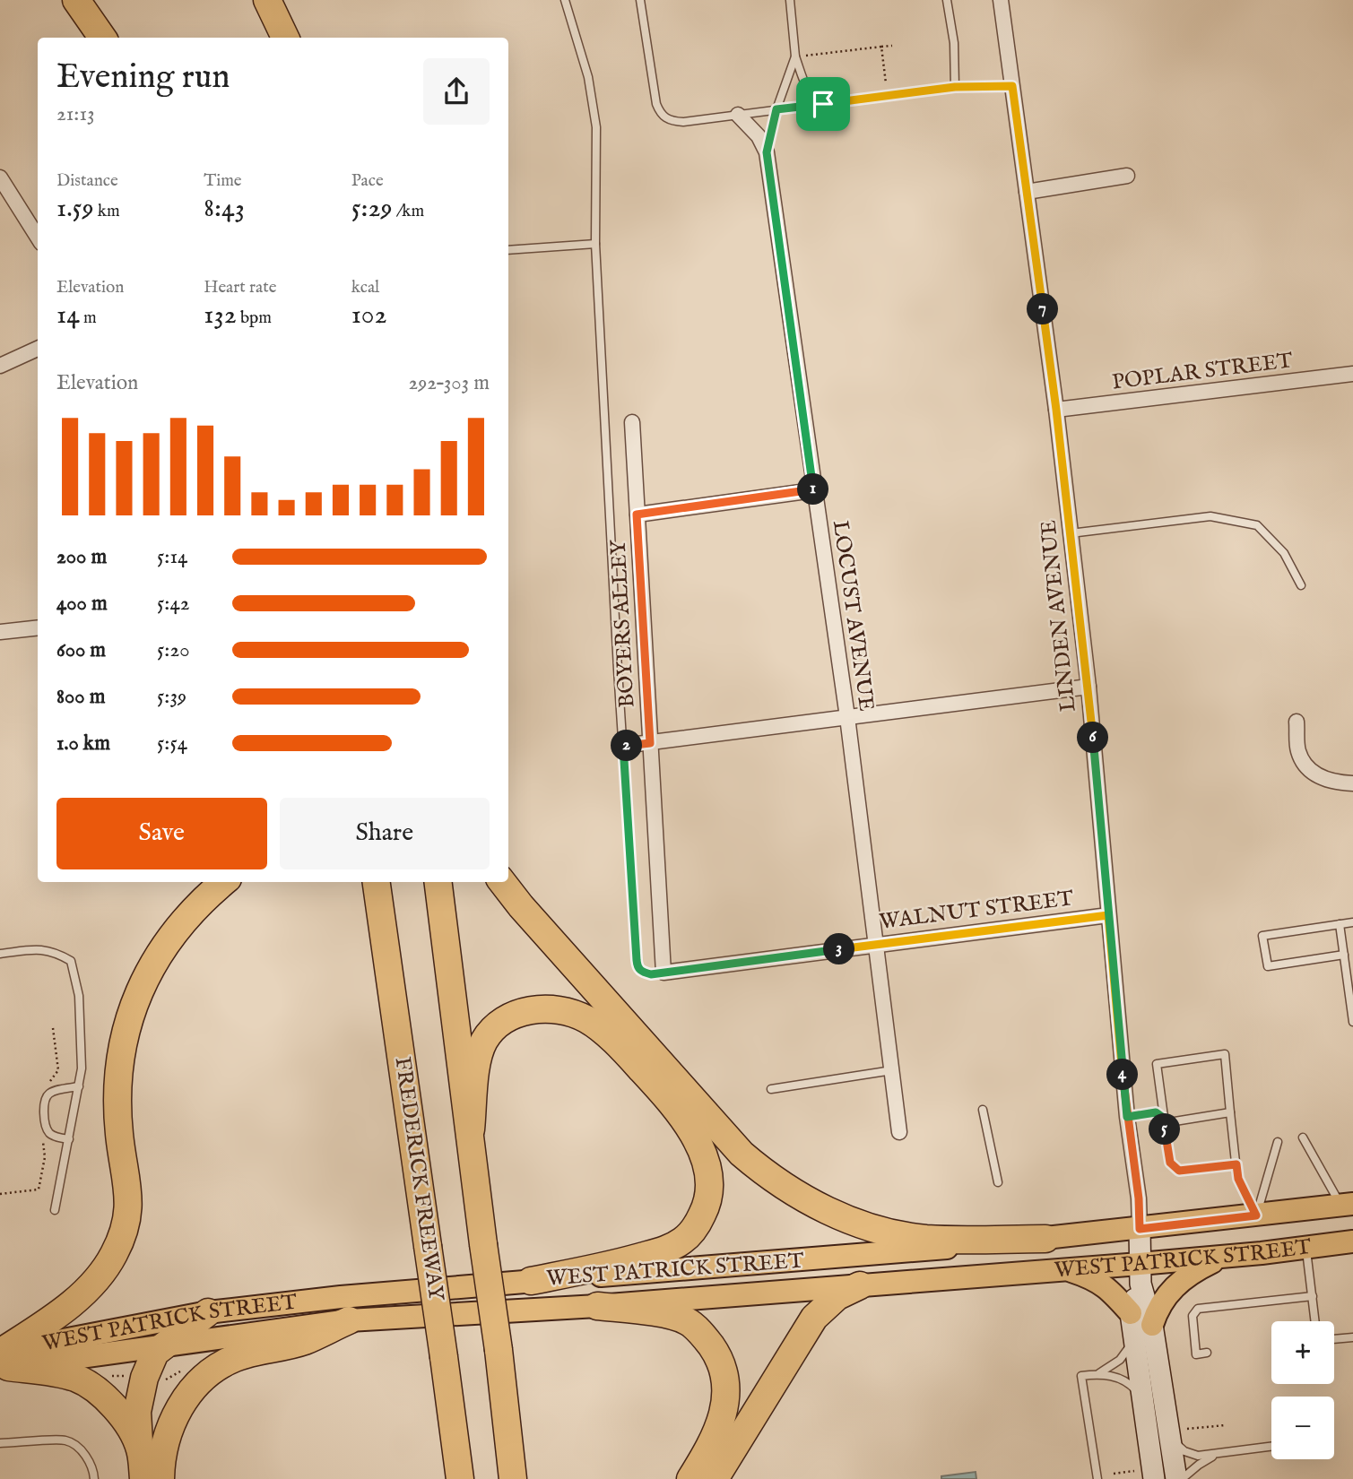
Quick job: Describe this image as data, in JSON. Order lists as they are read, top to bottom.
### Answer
{
  "streets": {
    "highway": ["FREDERICK FREEWAY"],
    "main road": ["WEST PATRICK STREET"],
    "street": [
      "POPLAR STREET",
      "LOCUST AVENUE",
      "LINDEN AVENUE",
      "BOYERS ALLEY",
      "WALNUT STREET"
    ]
  },
  "crossings": [
    ["POPLAR STREET", "LINDEN AVENUE"],
    ["LOCUST AVENUE", "WALNUT STREET"],
    ["LINDEN AVENUE", "WALNUT STREET"],
    ["LINDEN AVENUE", "WEST PATRICK STREET"],
    ["BOYERS ALLEY", "WALNUT STREET"]
  ],
  "page": {
    "heading": ["Evening run", "21:13"],
    "stats": [
      ["Distance", "1.59 km"],
      ["Time", "8:43"],
      ["Pace", "5:29 /km"],
      ["Elevation", "14 m"],
      ["Heart rate", "132 bpm"],
      ["kcal", "102"]
    ],
    "pins": [
      "7",
      "1",
      "6",
      "2",
      "3",
      "4",
      "5"
    ],
    "chart": ["Elevation", "292–303 m"],
    "list": [
      {
        "name": "200 m",
        "note": "5:14"
      },
      {
        "name": "400 m",
        "note": "5:42"
      },
      {
        "name": "600 m",
        "note": "5:20"
      },
      {
        "name": "800 m",
        "note": "5:39"
      },
      {
        "name": "1.0 km",
        "note": "5:54"
      }
    ],
    "buttons": ["Save", "Share"],
    "map_buttons": ["+", "−"]
  }
}
